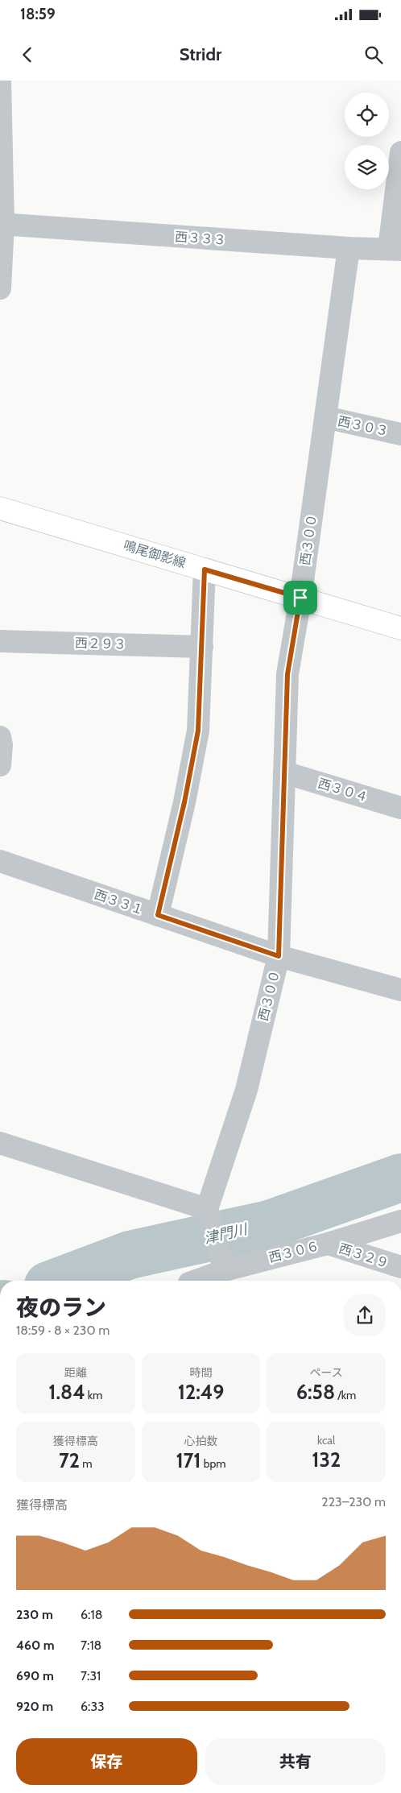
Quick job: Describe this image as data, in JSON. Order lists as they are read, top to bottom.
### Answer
{
  "streets": {
    "street": [
      "西３３３",
      "西３０３",
      "西３００",
      "鳴尾御影線",
      "西２９３",
      "西３０４",
      "西３３１",
      "西３０６",
      "西３２９"
    ]
  },
  "crossings": [
    ["西３３３", "西３００"],
    ["西３０３", "西３００"],
    ["西３００", "鳴尾御影線"],
    ["西３００", "西３０４"],
    ["西３００", "西３３１"],
    ["西３０６", "西３２９"]
  ],
  "water": ["津門川"],
  "page": {
    "status": "18:59",
    "header": "Stridr",
    "heading": ["夜のラン", "18:59 · 8 × 230 m"],
    "stats": [
      ["距離", "1.84 km"],
      ["時間", "12:49"],
      ["ペース", "6:58 /km"],
      ["獲得標高", "72 m"],
      ["心拍数", "171 bpm"],
      ["kcal", "132"]
    ],
    "chart": ["獲得標高", "223–230 m"],
    "list": [
      {
        "name": "230 m",
        "note": "6:18"
      },
      {
        "name": "460 m",
        "note": "7:18"
      },
      {
        "name": "690 m",
        "note": "7:31"
      },
      {
        "name": "920 m",
        "note": "6:33"
      }
    ],
    "buttons": ["保存", "共有"]
  }
}
